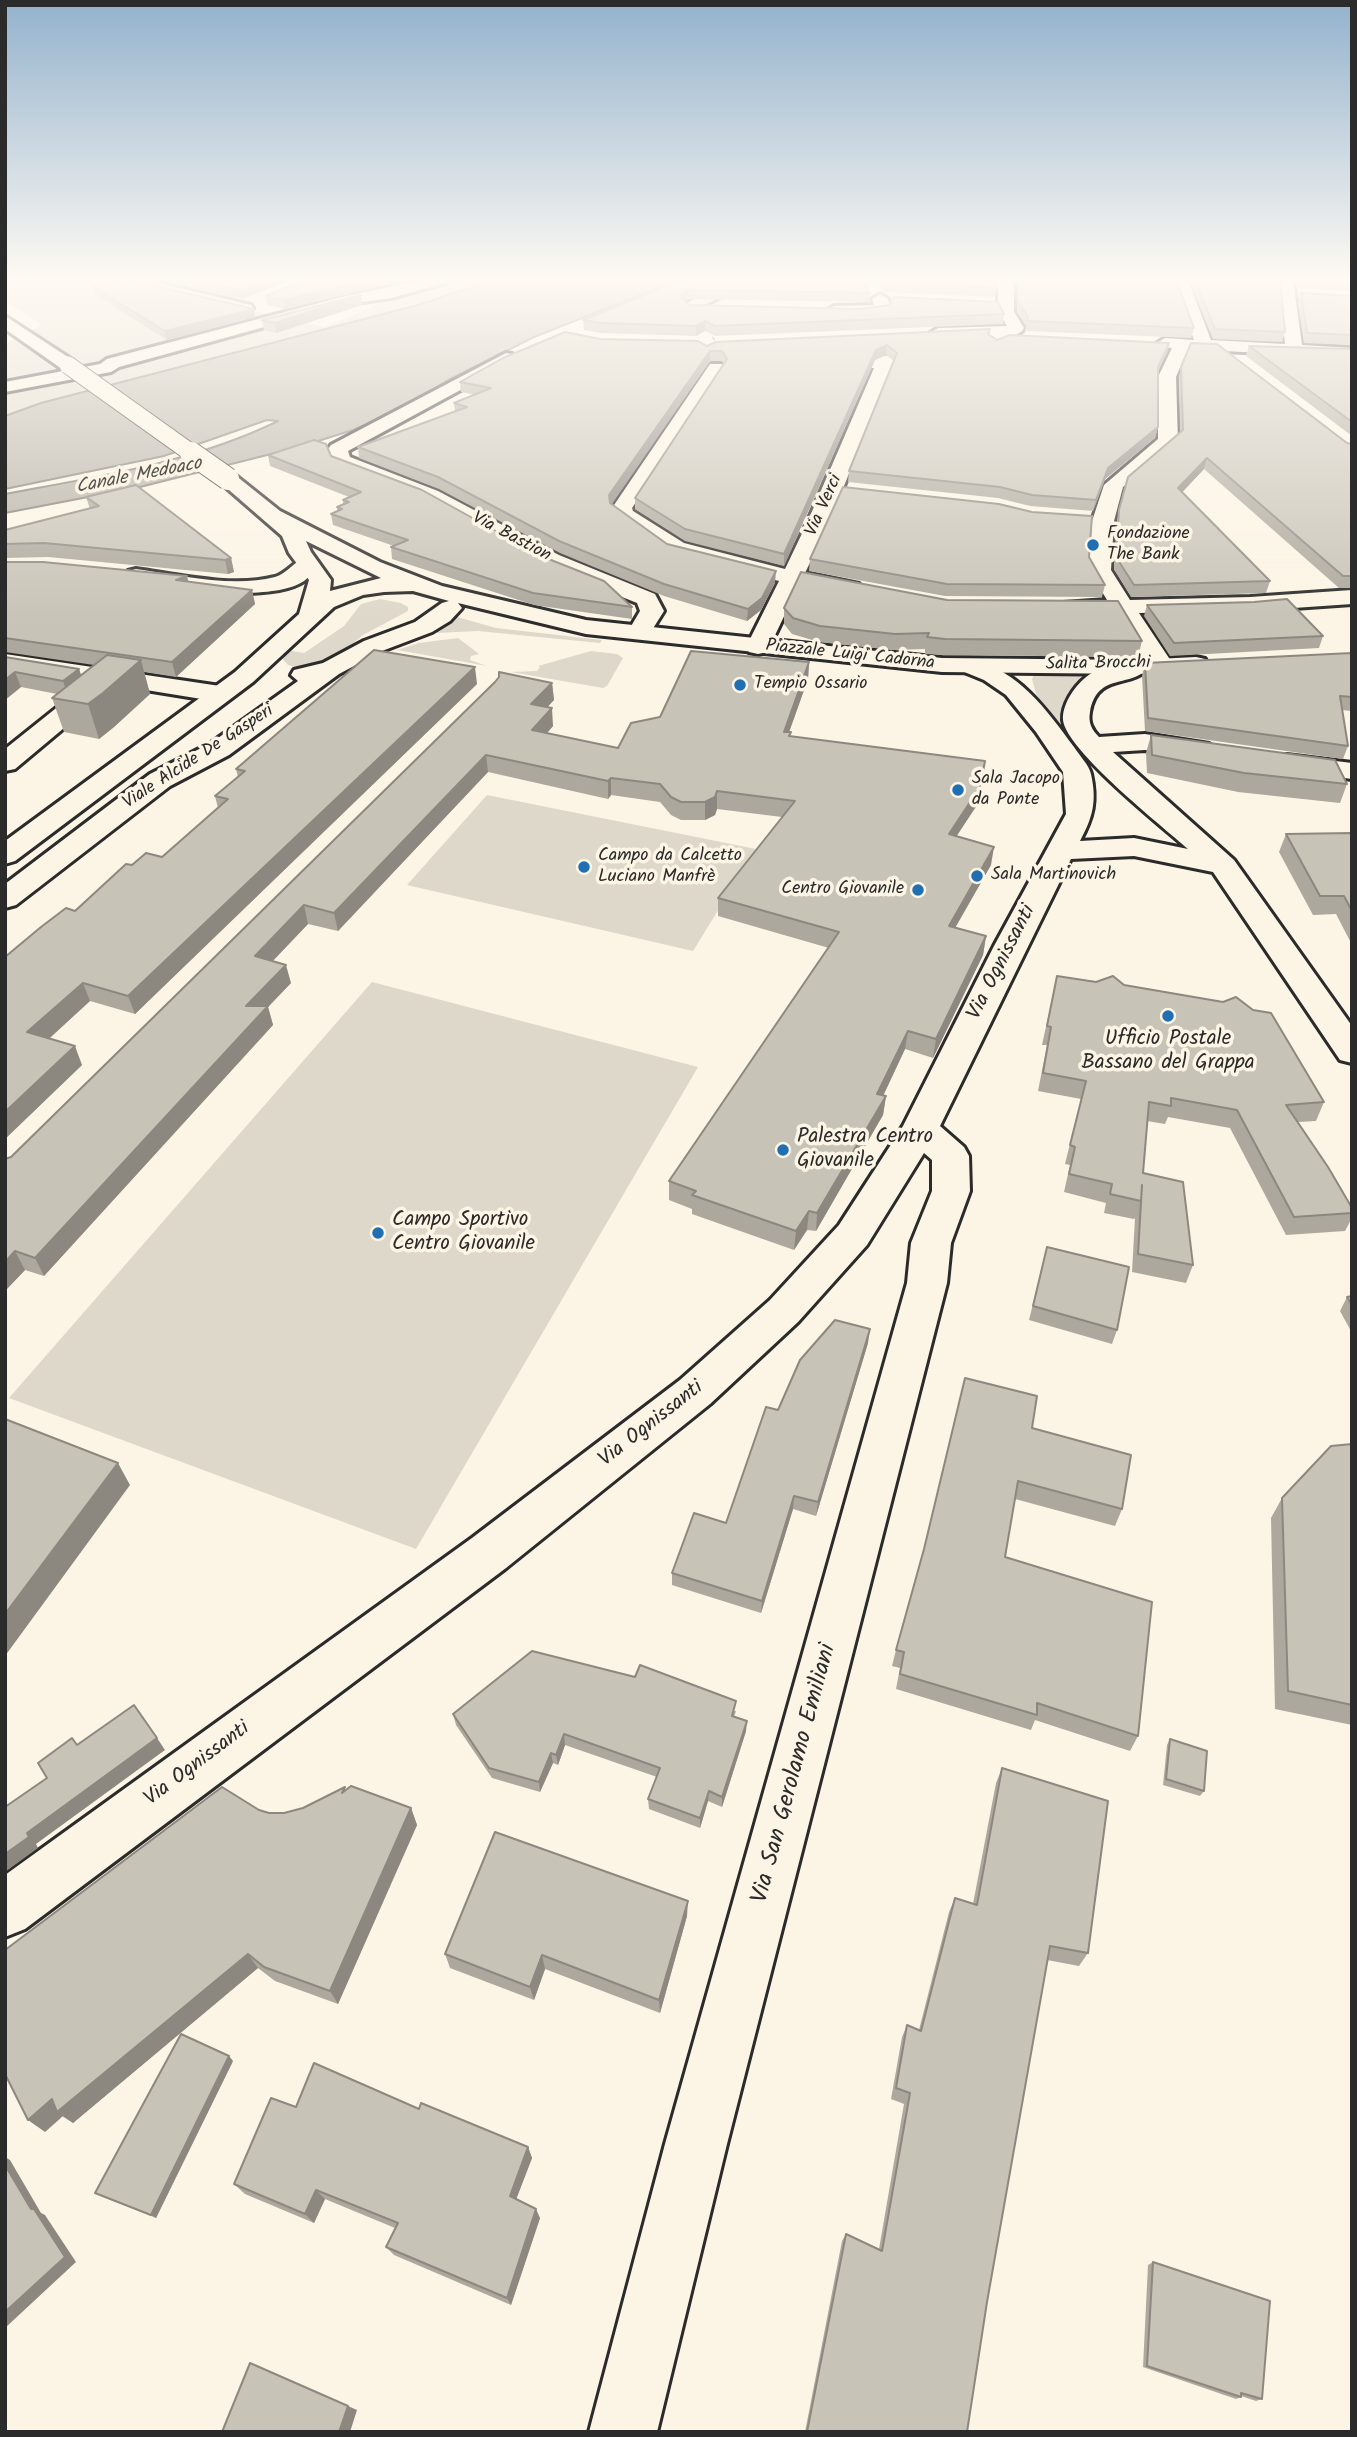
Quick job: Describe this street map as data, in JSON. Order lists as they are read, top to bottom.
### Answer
{
  "streets": {
    "street": [
      "Via Verci",
      "Via Bastion",
      "Piazzale Luigi Cadorna",
      "Salita Brocchi",
      "Viale Alcide De Gasperi",
      "Via Ognissanti",
      "Via San Gerolamo Emiliani"
    ]
  },
  "crossings": [
    ["Via Verci", "Piazzale Luigi Cadorna"],
    ["Via Bastion", "Piazzale Luigi Cadorna"],
    ["Piazzale Luigi Cadorna", "Salita Brocchi"],
    ["Piazzale Luigi Cadorna", "Viale Alcide De Gasperi"],
    ["Via Ognissanti", "Via San Gerolamo Emiliani"]
  ],
  "water": ["Canale Medoaco"],
  "places": [
    "Fondazione The Bank",
    "Tempio Ossario",
    "Sala Jacopo da Ponte",
    "Campo da Calcetto Luciano Manfrè",
    "Sala Martinovich",
    "Centro Giovanile",
    "Ufficio Postale Bassano del Grappa",
    "Palestra Centro Giovanile",
    "Campo Sportivo Centro Giovanile"
  ]
}
